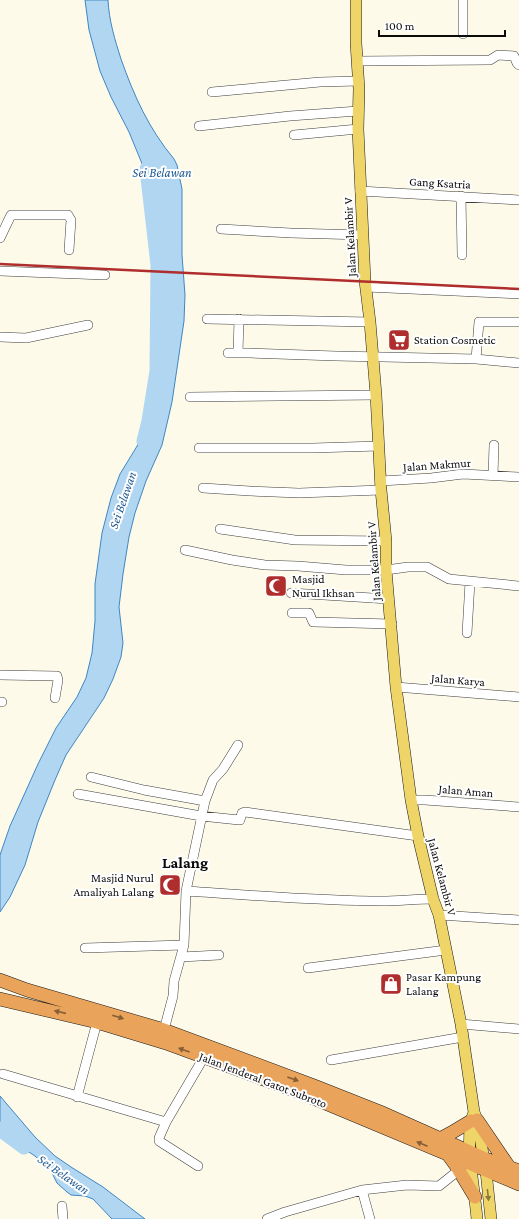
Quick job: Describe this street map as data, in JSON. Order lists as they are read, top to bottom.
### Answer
{
  "streets": {
    "highway": ["Jalan Jenderal Gatot Subroto"],
    "main road": ["Jalan Kelambir V"],
    "street": [
      "Gang Ksatria",
      "Jalan Makmur",
      "Jalan Karya",
      "Jalan Aman"
    ]
  },
  "crossings": [
    ["Gang Ksatria", "Jalan Kelambir V"],
    ["Jalan Kelambir V", "Jalan Makmur"],
    ["Jalan Kelambir V", "Jalan Karya"],
    ["Jalan Kelambir V", "Jalan Aman"],
    ["Jalan Kelambir V", "Jalan Jenderal Gatot Subroto"]
  ],
  "districts": ["Lalang"],
  "water": ["Sei Belawan"],
  "places": {
    "supermarket": ["Station Cosmetic"],
    "mosque": ["Masjid Nurul Ikhsan", "Masjid Nurul Amaliyah Lalang"],
    "shop": ["Pasar Kampung Lalang"]
  },
  "scale_bar": "100 m"
}
